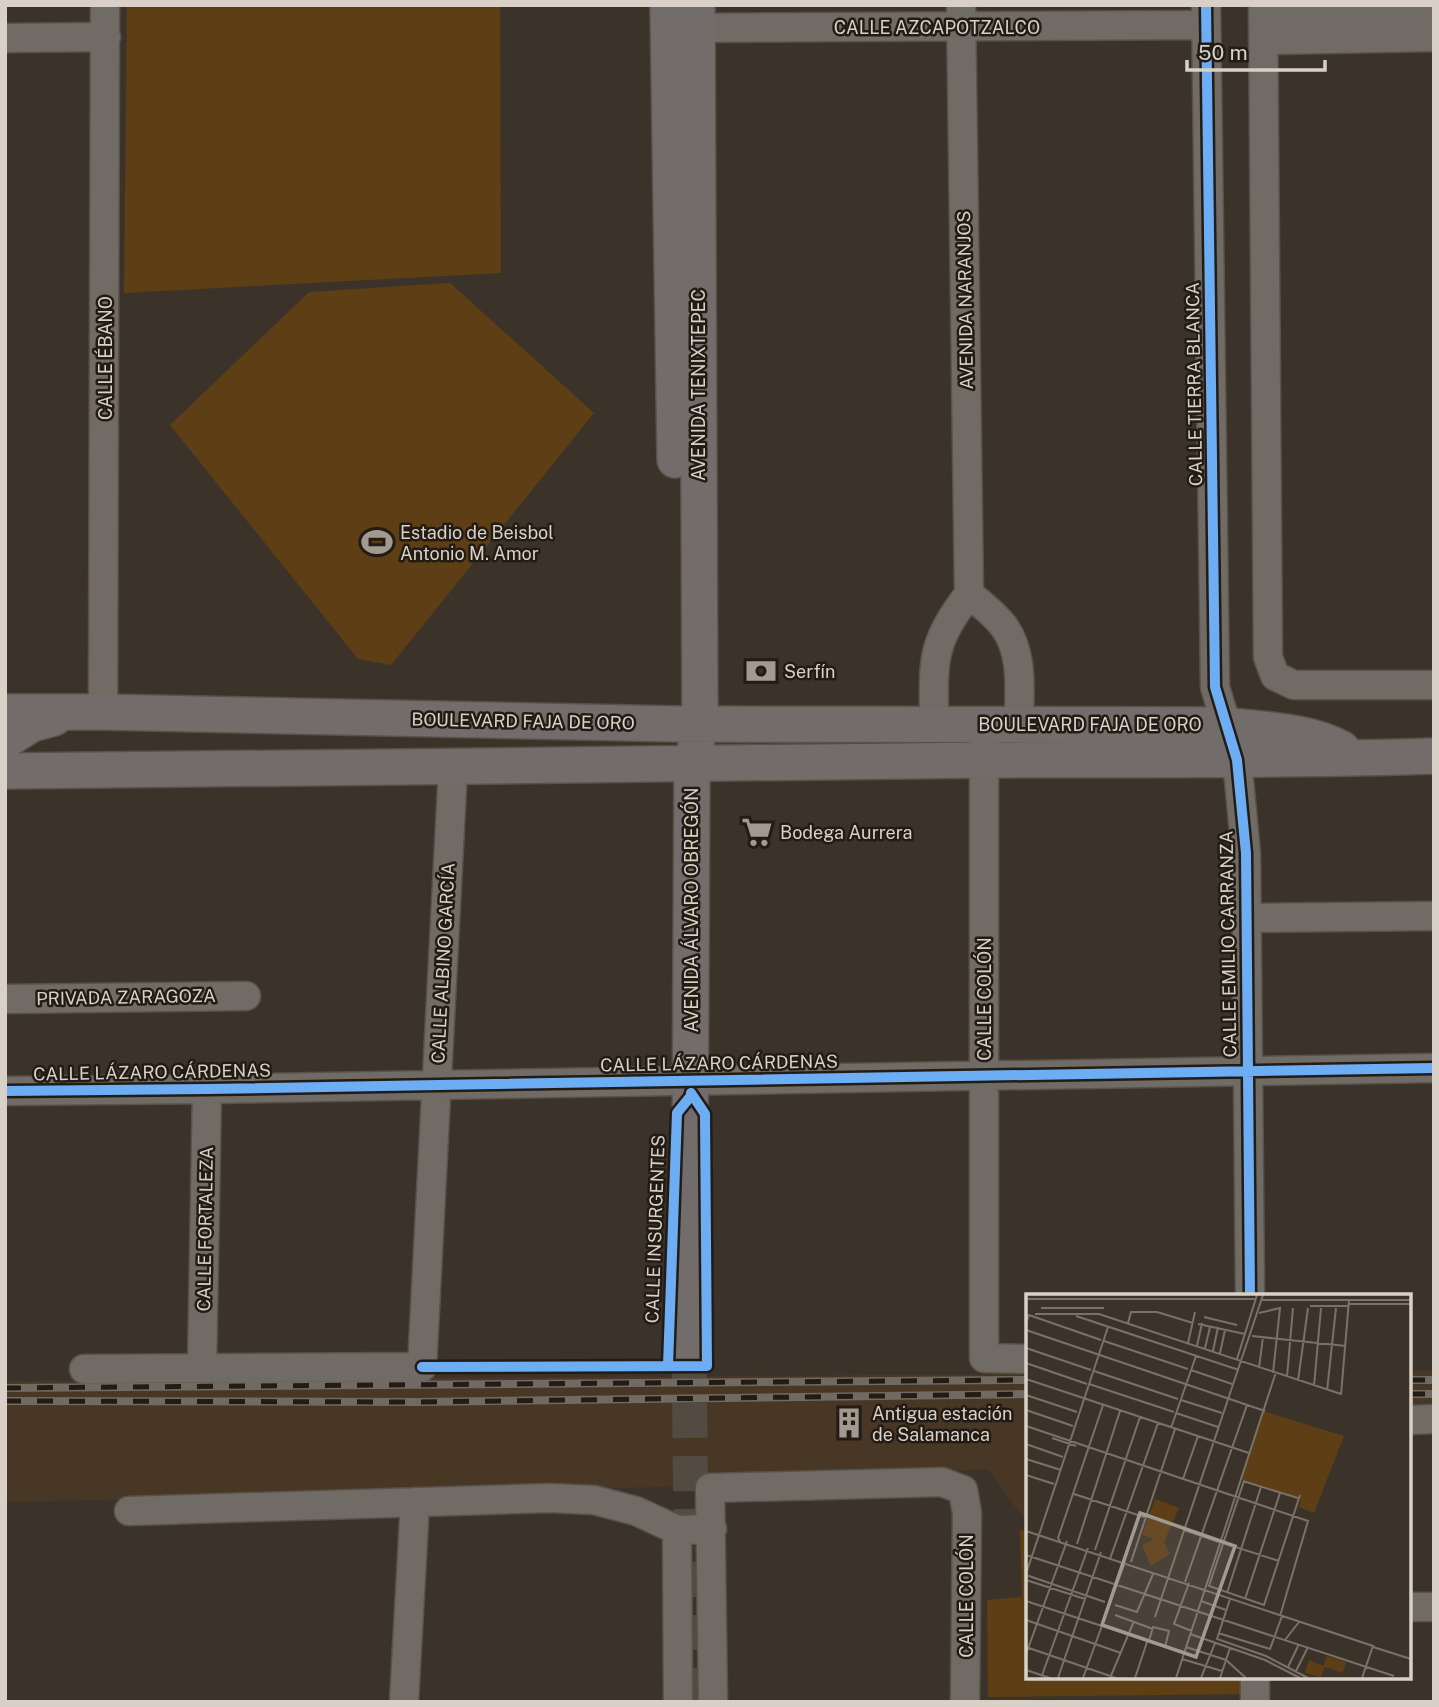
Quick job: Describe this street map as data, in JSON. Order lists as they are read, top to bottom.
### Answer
{
  "streets": {
    "main road": ["AVENIDA TENIXTEPEC", "BOULEVARD FAJA DE ORO", "AVENIDA ÁLVARO OBREGÓN"],
    "street": [
      "CALLE AZCAPOTZALCO",
      "AVENIDA NARANJOS",
      "CALLE ÉBANO",
      "CALLE TIERRA BLANCA",
      "CALLE EMILIO CARRANZA",
      "CALLE ALBINO GARCÍA",
      "PRIVADA ZARAGOZA",
      "CALLE COLÓN",
      "CALLE LÁZARO CÁRDENAS",
      "CALLE FORTALEZA"
    ],
    "cycle path": ["CALLE INSURGENTES"]
  },
  "crossings": [
    ["CALLE AZCAPOTZALCO", "AVENIDA NARANJOS"],
    ["CALLE AZCAPOTZALCO", "CALLE TIERRA BLANCA"],
    ["CALLE AZCAPOTZALCO", "AVENIDA TENIXTEPEC"],
    ["CALLE ÉBANO", "BOULEVARD FAJA DE ORO"],
    ["CALLE TIERRA BLANCA", "BOULEVARD FAJA DE ORO"],
    ["CALLE TIERRA BLANCA", "CALLE EMILIO CARRANZA"],
    ["AVENIDA TENIXTEPEC", "BOULEVARD FAJA DE ORO"],
    ["AVENIDA TENIXTEPEC", "AVENIDA ÁLVARO OBREGÓN"],
    ["BOULEVARD FAJA DE ORO", "AVENIDA ÁLVARO OBREGÓN"],
    ["BOULEVARD FAJA DE ORO", "CALLE EMILIO CARRANZA"],
    ["BOULEVARD FAJA DE ORO", "CALLE ALBINO GARCÍA"],
    ["BOULEVARD FAJA DE ORO", "CALLE COLÓN"],
    ["AVENIDA ÁLVARO OBREGÓN", "CALLE LÁZARO CÁRDENAS"],
    ["CALLE EMILIO CARRANZA", "CALLE LÁZARO CÁRDENAS"],
    ["CALLE ALBINO GARCÍA", "CALLE LÁZARO CÁRDENAS"],
    ["CALLE ALBINO GARCÍA", "CALLE FORTALEZA"],
    ["CALLE COLÓN", "CALLE LÁZARO CÁRDENAS"],
    ["CALLE LÁZARO CÁRDENAS", "CALLE FORTALEZA"]
  ],
  "places": {
    "sports": ["Estadio de Beisbol Antonio M. Amor"],
    "bank": ["Serfín"],
    "supermarket": ["Bodega Aurrera"],
    "building": ["Antigua estación de Salamanca"]
  },
  "scale_bar": "50 m"
}
